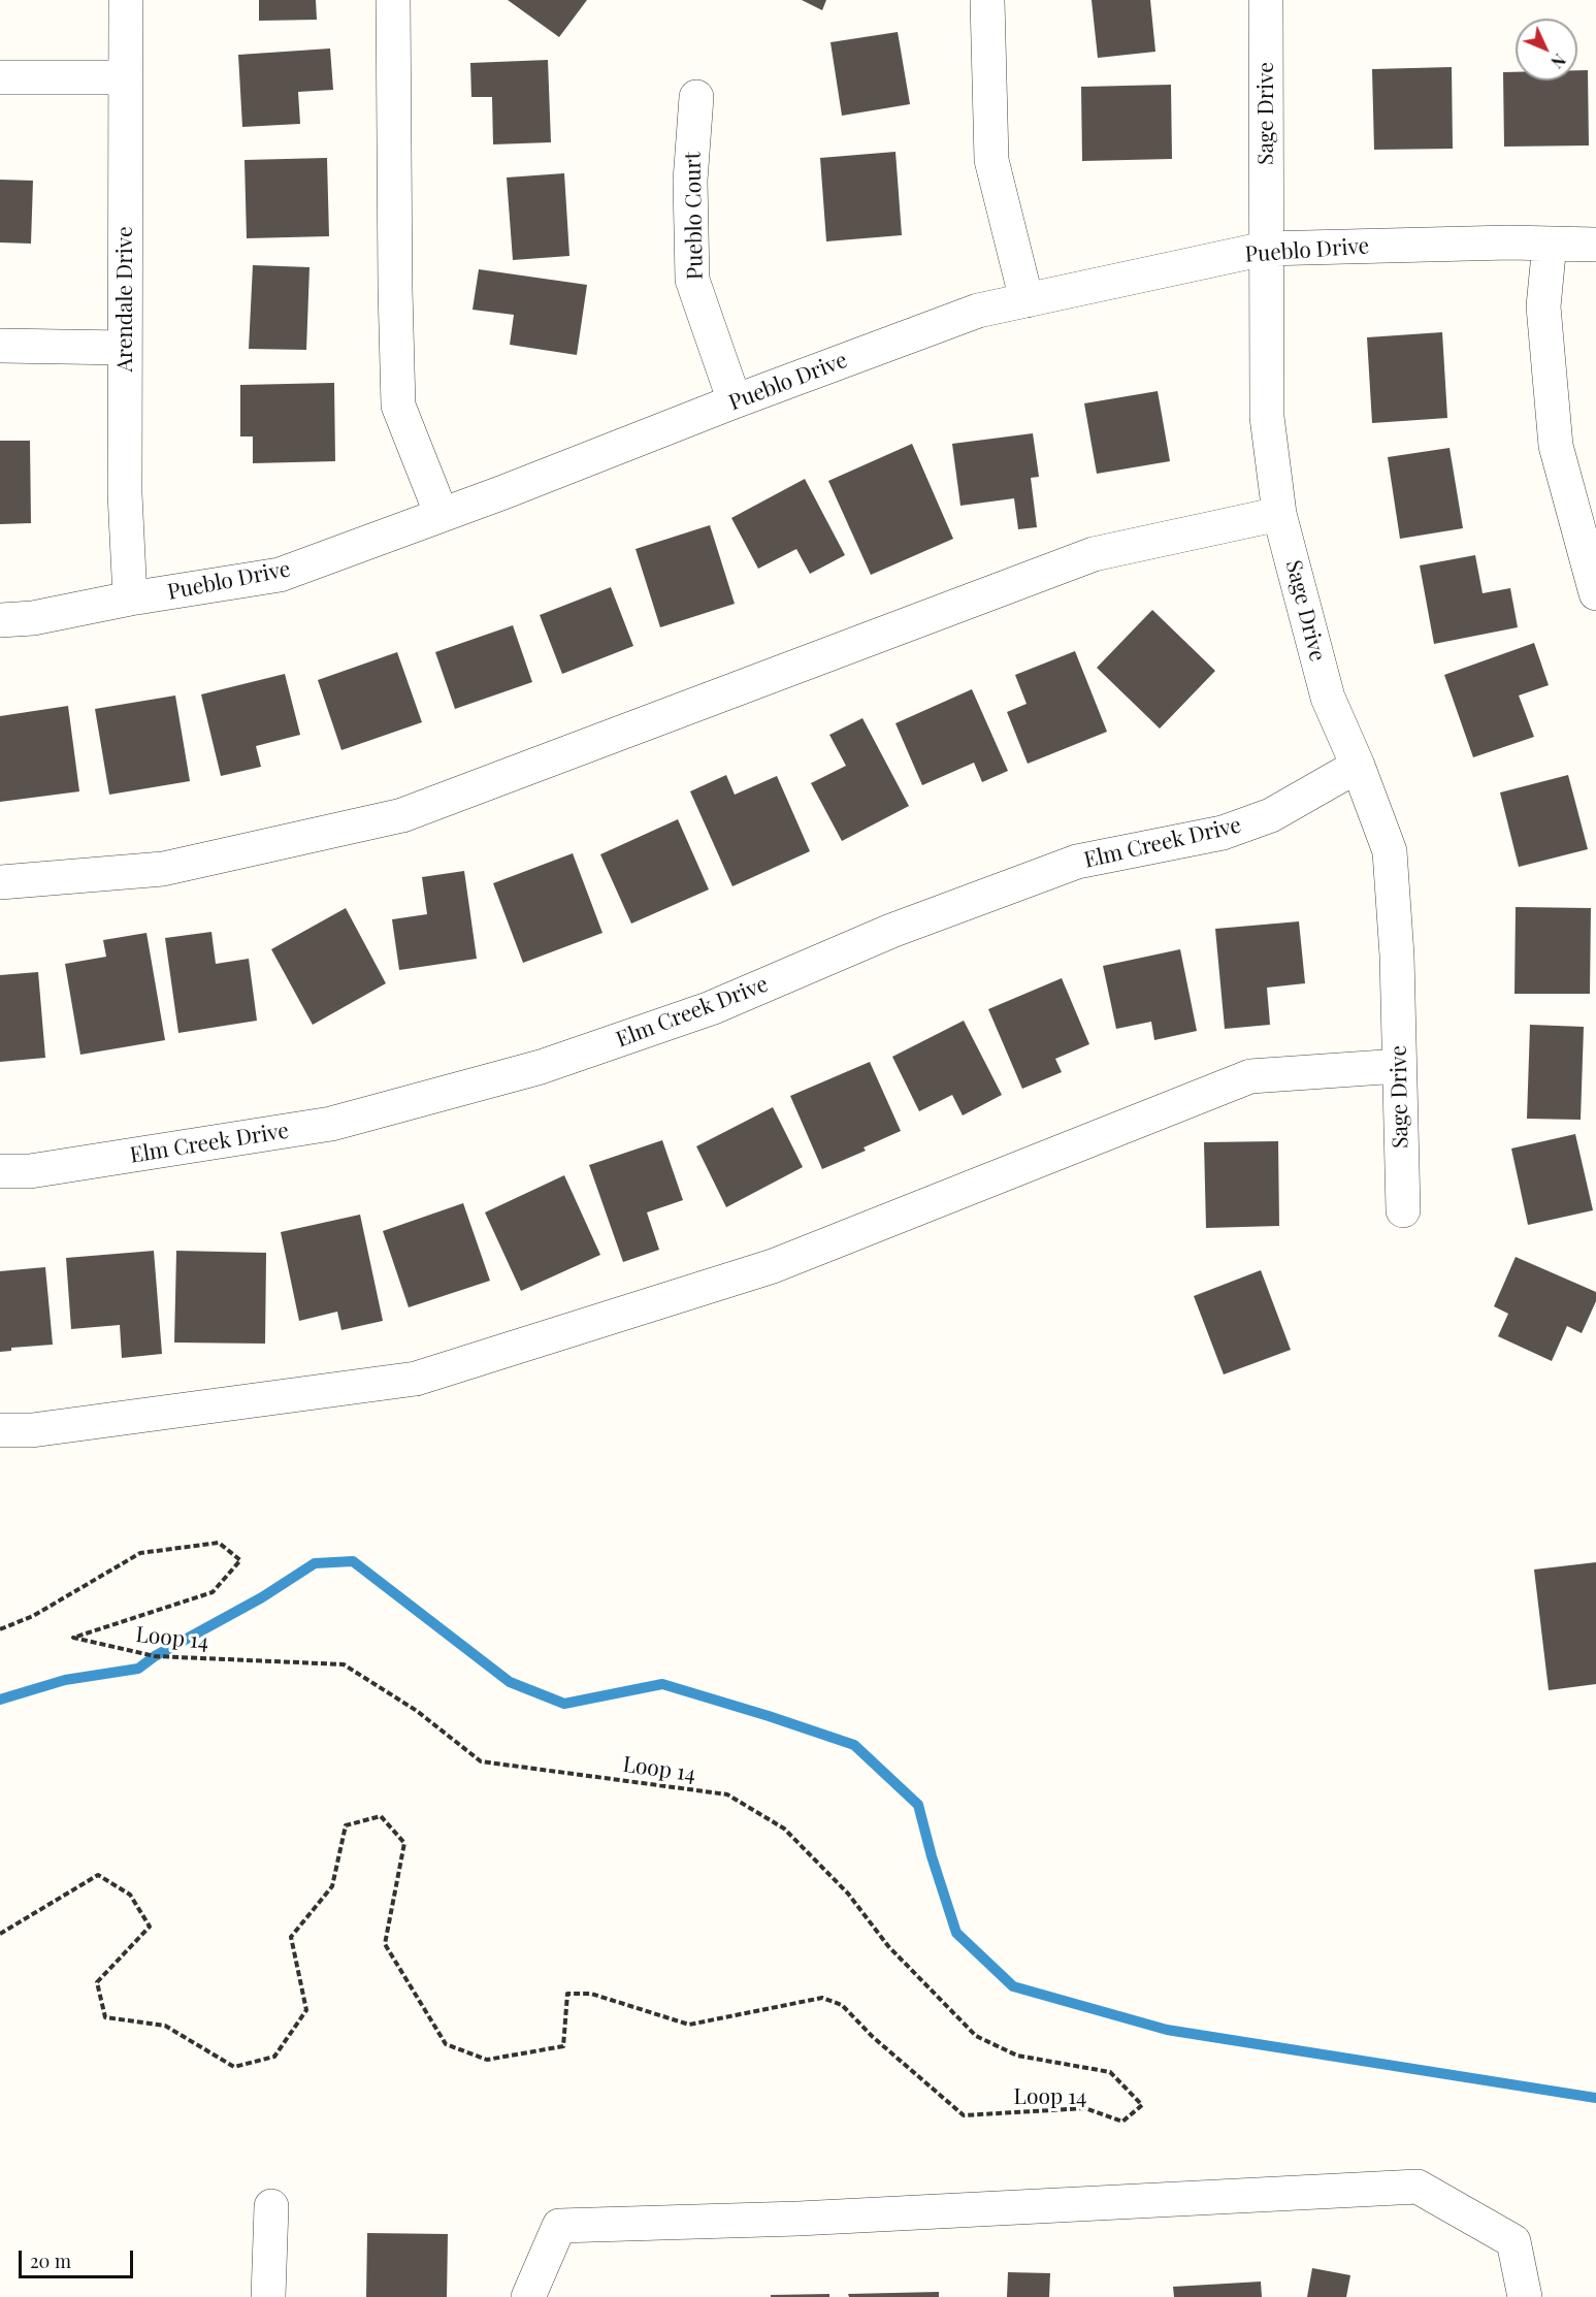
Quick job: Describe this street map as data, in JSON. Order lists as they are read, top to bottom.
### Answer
{
  "streets": {
    "street": [
      "Sage Drive",
      "Pueblo Court",
      "Pueblo Drive",
      "Arendale Drive",
      "Elm Creek Drive"
    ],
    "path": ["Loop 14"]
  },
  "crossings": [
    ["Sage Drive", "Pueblo Drive"],
    ["Sage Drive", "Elm Creek Drive"],
    ["Pueblo Court", "Pueblo Drive"],
    ["Pueblo Drive", "Arendale Drive"]
  ],
  "scale_bar": "20 m",
  "north": "bottom right"
}
